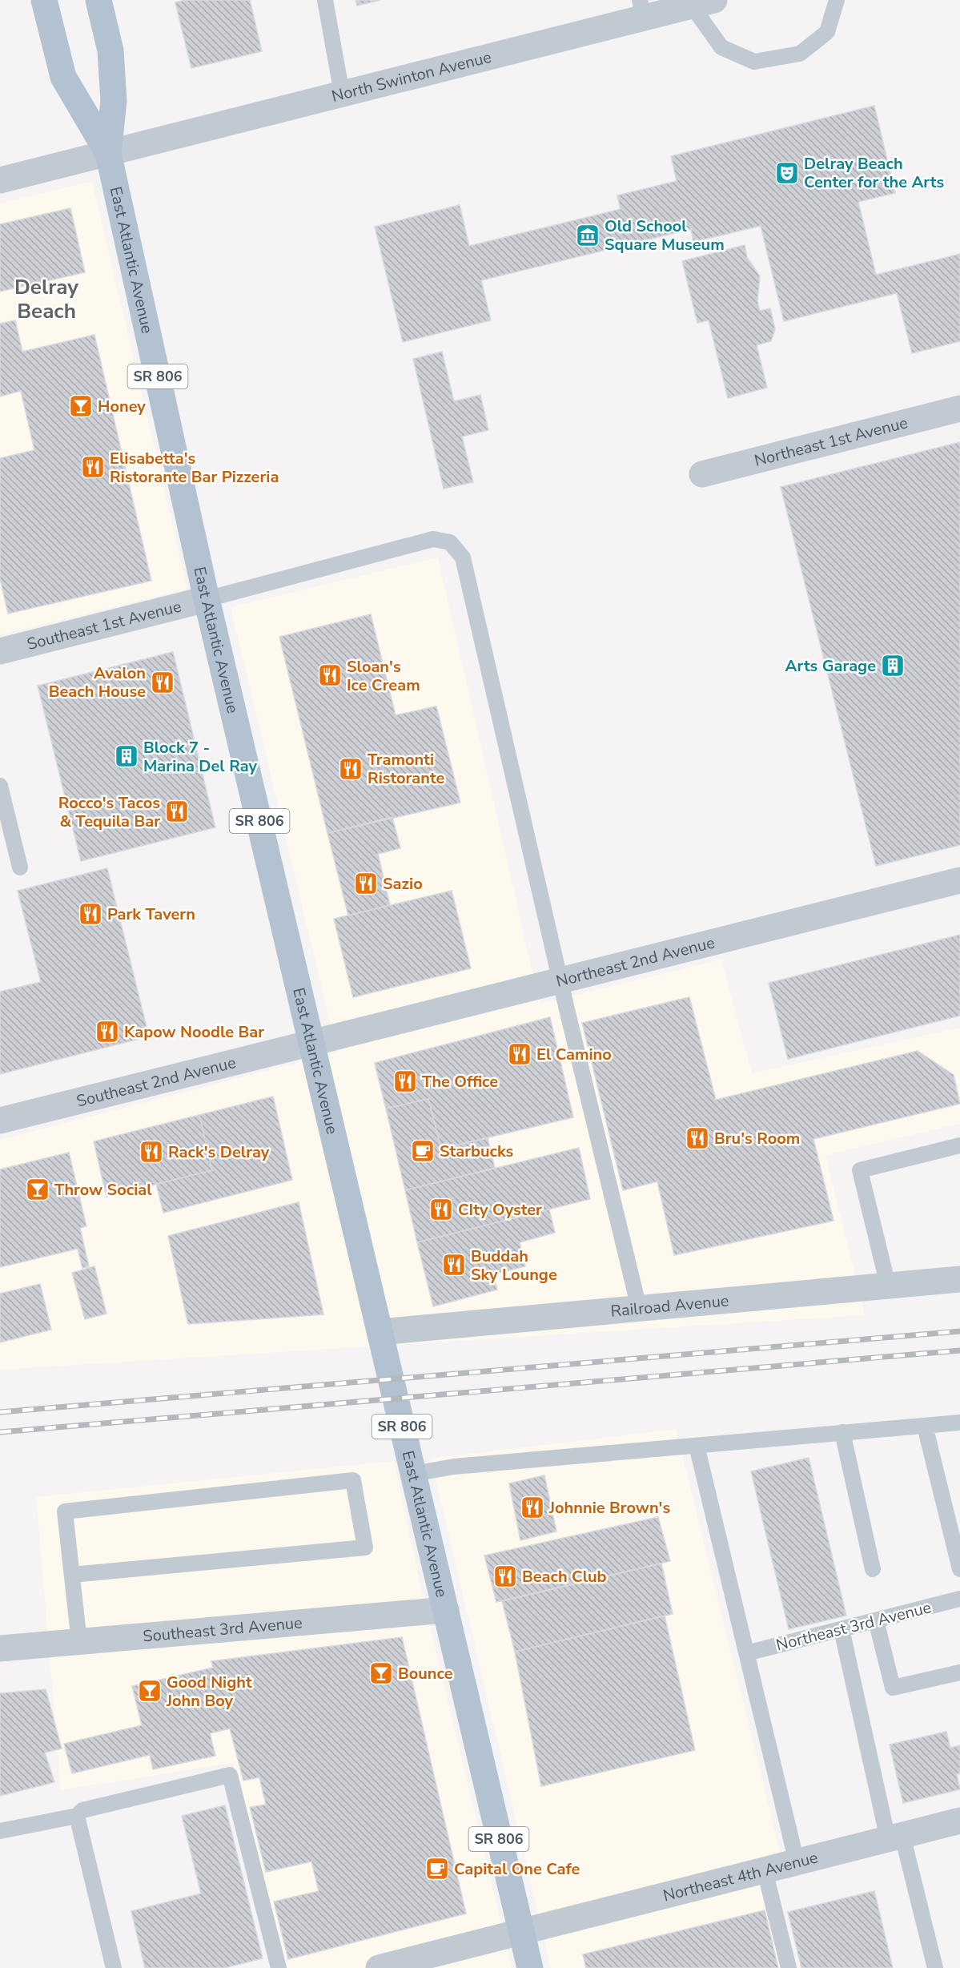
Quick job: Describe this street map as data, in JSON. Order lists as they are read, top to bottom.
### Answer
{
  "streets": {
    "main road": ["East Atlantic Avenue", "SR 806"],
    "street": [
      "North Swinton Avenue",
      "Northeast 1st Avenue",
      "Southeast 1st Avenue",
      "Northeast 2nd Avenue",
      "Southeast 2nd Avenue",
      "Railroad Avenue",
      "Southeast 3rd Avenue",
      "Northeast 4th Avenue"
    ],
    "lane": ["Northeast 3rd Avenue"]
  },
  "crossings": [
    ["North Swinton Avenue", "East Atlantic Avenue"],
    ["North Swinton Avenue", "SR 806"],
    ["East Atlantic Avenue", "SR 806"],
    ["East Atlantic Avenue", "Southeast 1st Avenue"],
    ["East Atlantic Avenue", "Northeast 2nd Avenue"],
    ["East Atlantic Avenue", "Southeast 2nd Avenue"],
    ["East Atlantic Avenue", "Railroad Avenue"],
    ["East Atlantic Avenue", "Southeast 3rd Avenue"],
    ["East Atlantic Avenue", "Northeast 4th Avenue"],
    ["Northeast 2nd Avenue", "Southeast 2nd Avenue"]
  ],
  "districts": ["Delray Beach"],
  "places": {
    "theatre": ["Delray Beach Center for the Arts"],
    "museum": ["Old School Square Museum"],
    "bar": [
      "Honey",
      "Throw Social",
      "Bounce",
      "Good Night John Boy"
    ],
    "restaurant": [
      "Elisabetta's Ristorante Bar Pizzeria",
      "Sloan's Ice Cream",
      "Avalon Beach House",
      "Tramonti Ristorante",
      "Rocco's Tacos & Tequila Bar",
      "Sazio",
      "Park Tavern",
      "Kapow Noodle Bar",
      "El Camino",
      "The Office",
      "Bru's Room",
      "Rack's Delray",
      "CIty Oyster",
      "Buddah Sky Lounge",
      "Johnnie Brown's",
      "Beach Club"
    ],
    "building": ["Arts Garage", "Block 7 - Marina Del Ray"],
    "cafe": ["Starbucks", "Capital One Cafe"]
  }
}
